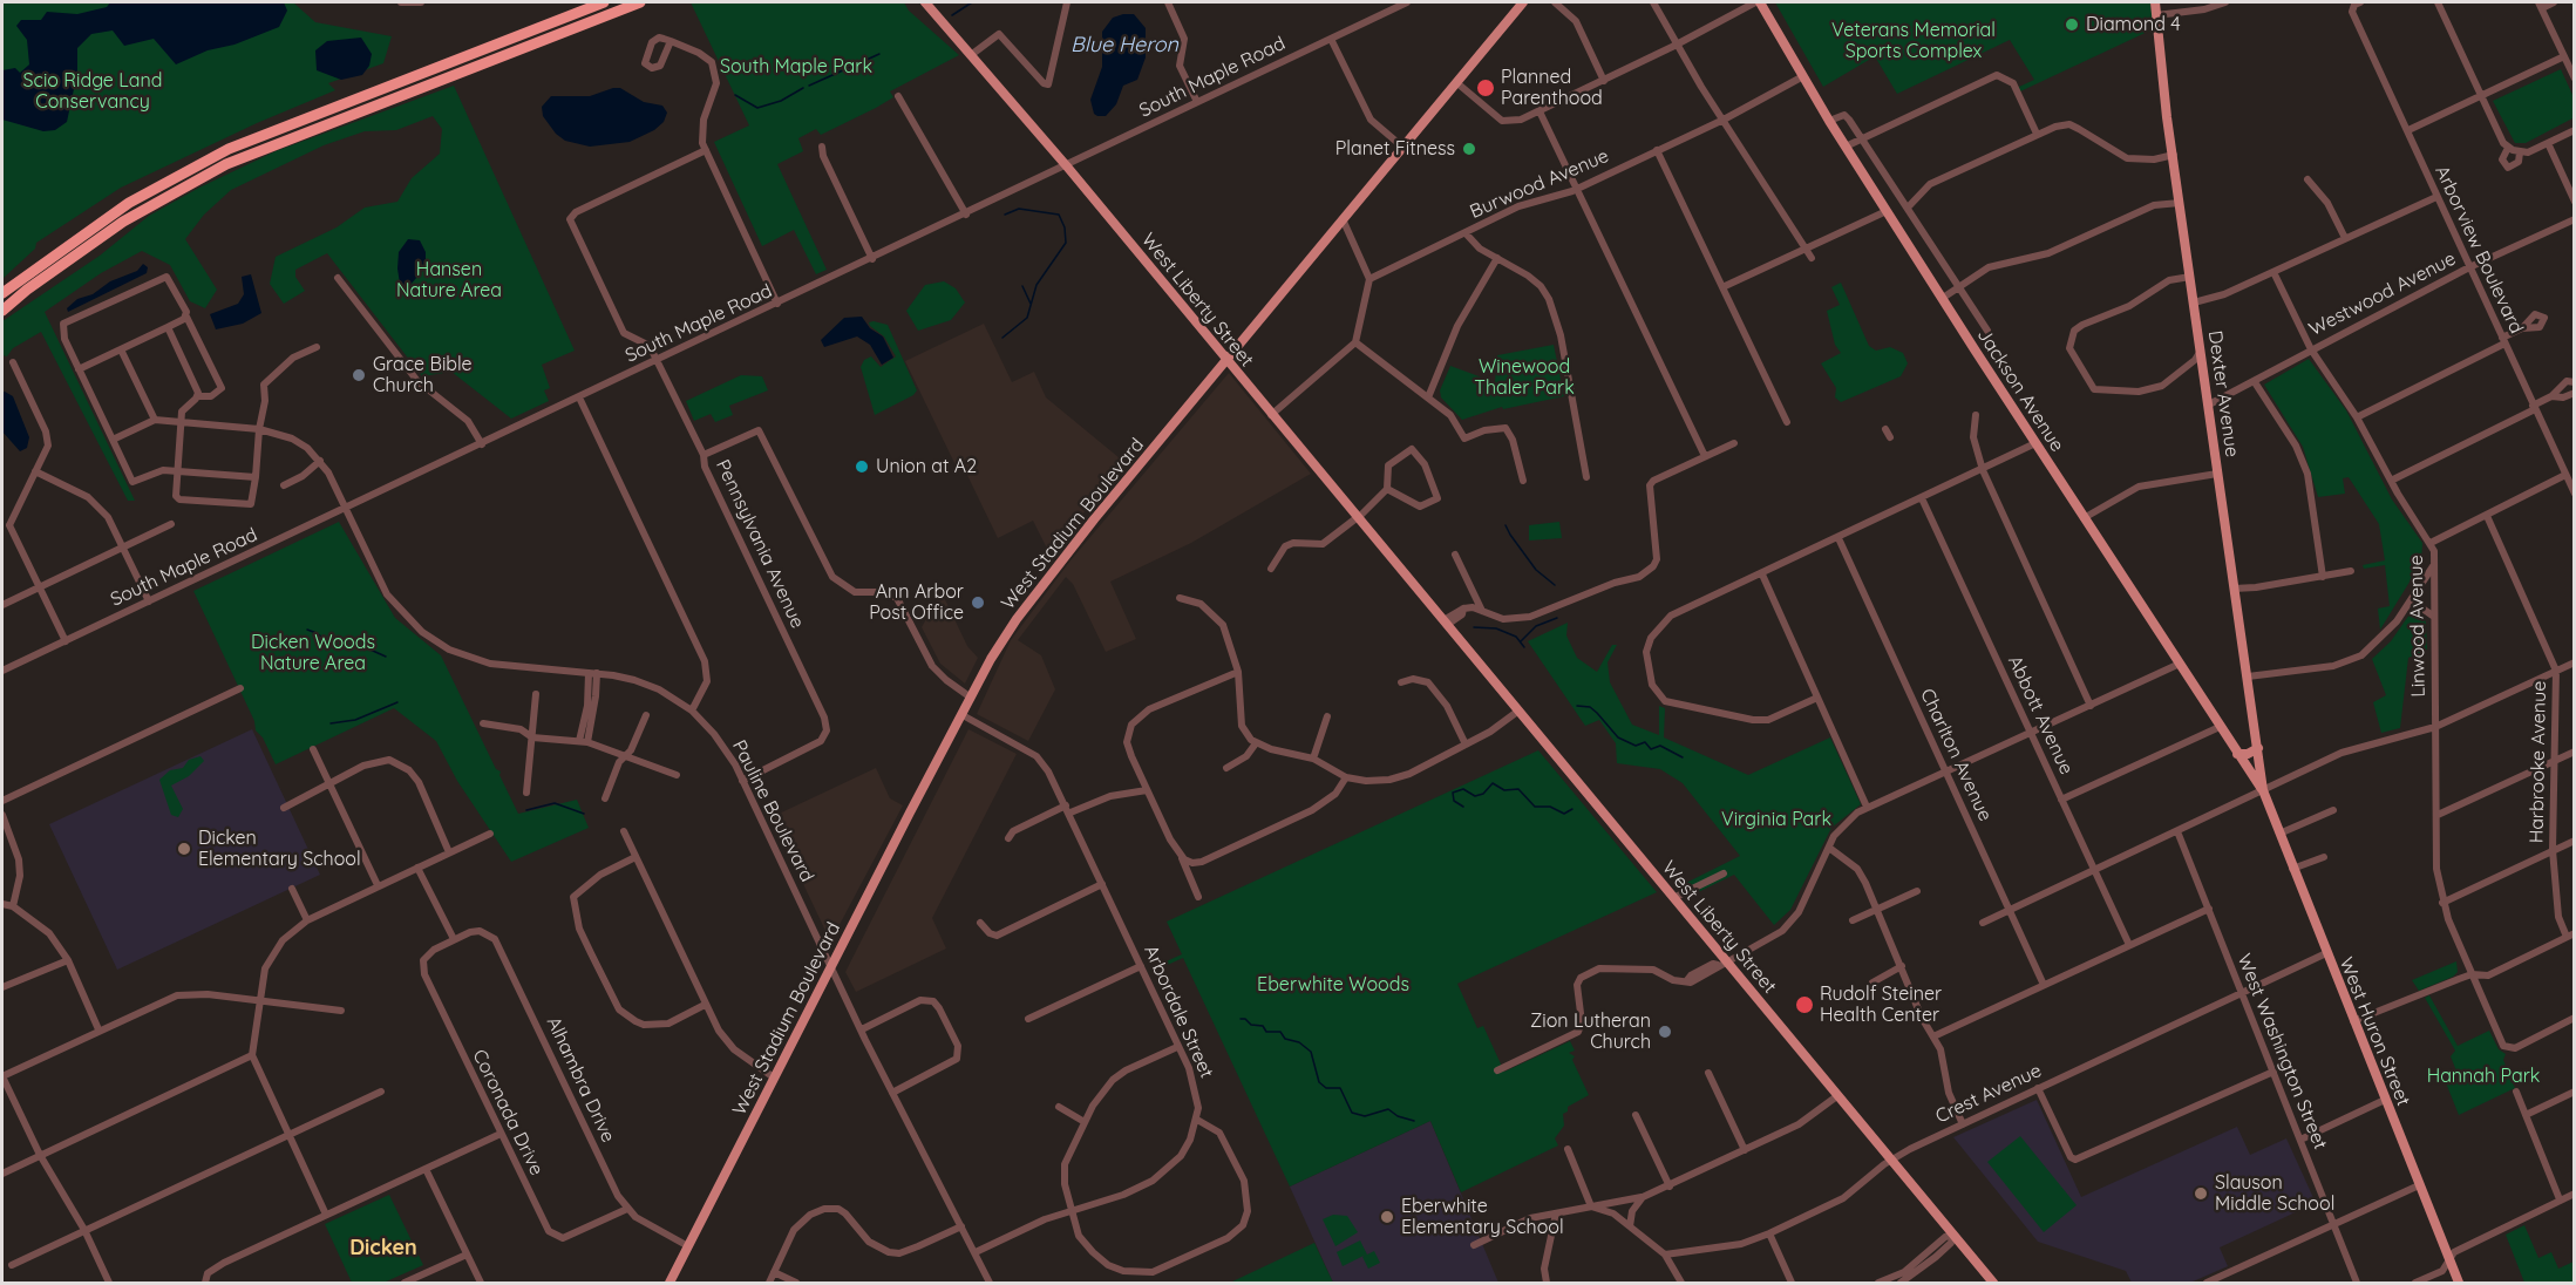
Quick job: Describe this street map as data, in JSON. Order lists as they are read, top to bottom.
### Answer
{
  "streets": {
    "main road": [
      "West Liberty Street",
      "Jackson Avenue",
      "Dexter Avenue",
      "West Stadium Boulevard",
      "West Huron Street"
    ],
    "street": [
      "South Maple Road",
      "Burwood Avenue",
      "Arborview Boulevard",
      "Westwood Avenue",
      "Pennsylvania Avenue",
      "Linwood Avenue",
      "Abbott Avenue",
      "Charlton Avenue",
      "Harbrooke Avenue",
      "Pauline Boulevard",
      "Arbordale Street",
      "West Washington Street",
      "Alhambra Drive",
      "Crest Avenue",
      "Coronada Drive"
    ]
  },
  "crossings": [
    ["South Maple Road", "West Liberty Street"],
    ["South Maple Road", "Pennsylvania Avenue"],
    ["South Maple Road", "Pauline Boulevard"],
    ["Burwood Avenue", "Jackson Avenue"],
    ["Arborview Boulevard", "Westwood Avenue"],
    ["Westwood Avenue", "Dexter Avenue"],
    ["Westwood Avenue", "Linwood Avenue"],
    ["West Liberty Street", "West Stadium Boulevard"],
    ["West Liberty Street", "Crest Avenue"],
    ["Jackson Avenue", "Dexter Avenue"],
    ["Jackson Avenue", "West Huron Street"],
    ["Dexter Avenue", "West Huron Street"],
    ["West Stadium Boulevard", "Pauline Boulevard"],
    ["West Stadium Boulevard", "Arbordale Street"],
    ["Pennsylvania Avenue", "Pauline Boulevard"],
    ["West Huron Street", "Crest Avenue"],
    ["West Washington Street", "Crest Avenue"],
    ["Alhambra Drive", "Coronada Drive"]
  ],
  "districts": ["Dicken"],
  "water": ["Blue Heron"],
  "parks": [
    "Veterans Memorial Sports Complex",
    "South Maple Park",
    "Scio Ridge Land Conservancy",
    "Hansen Nature Area",
    "Winewood Thaler Park",
    "Dicken Woods Nature Area",
    "Virginia Park",
    "Eberwhite Woods",
    "Hannah Park"
  ],
  "places": [
    "Diamond 4",
    "Planned Parenthood",
    "Planet Fitness",
    "Grace Bible Church",
    "Union at A2",
    "Ann Arbor Post Office",
    "Dicken Elementary School",
    "Rudolf Steiner Health Center",
    "Zion Lutheran Church",
    "Slauson Middle School",
    "Eberwhite Elementary School"
  ]
}
